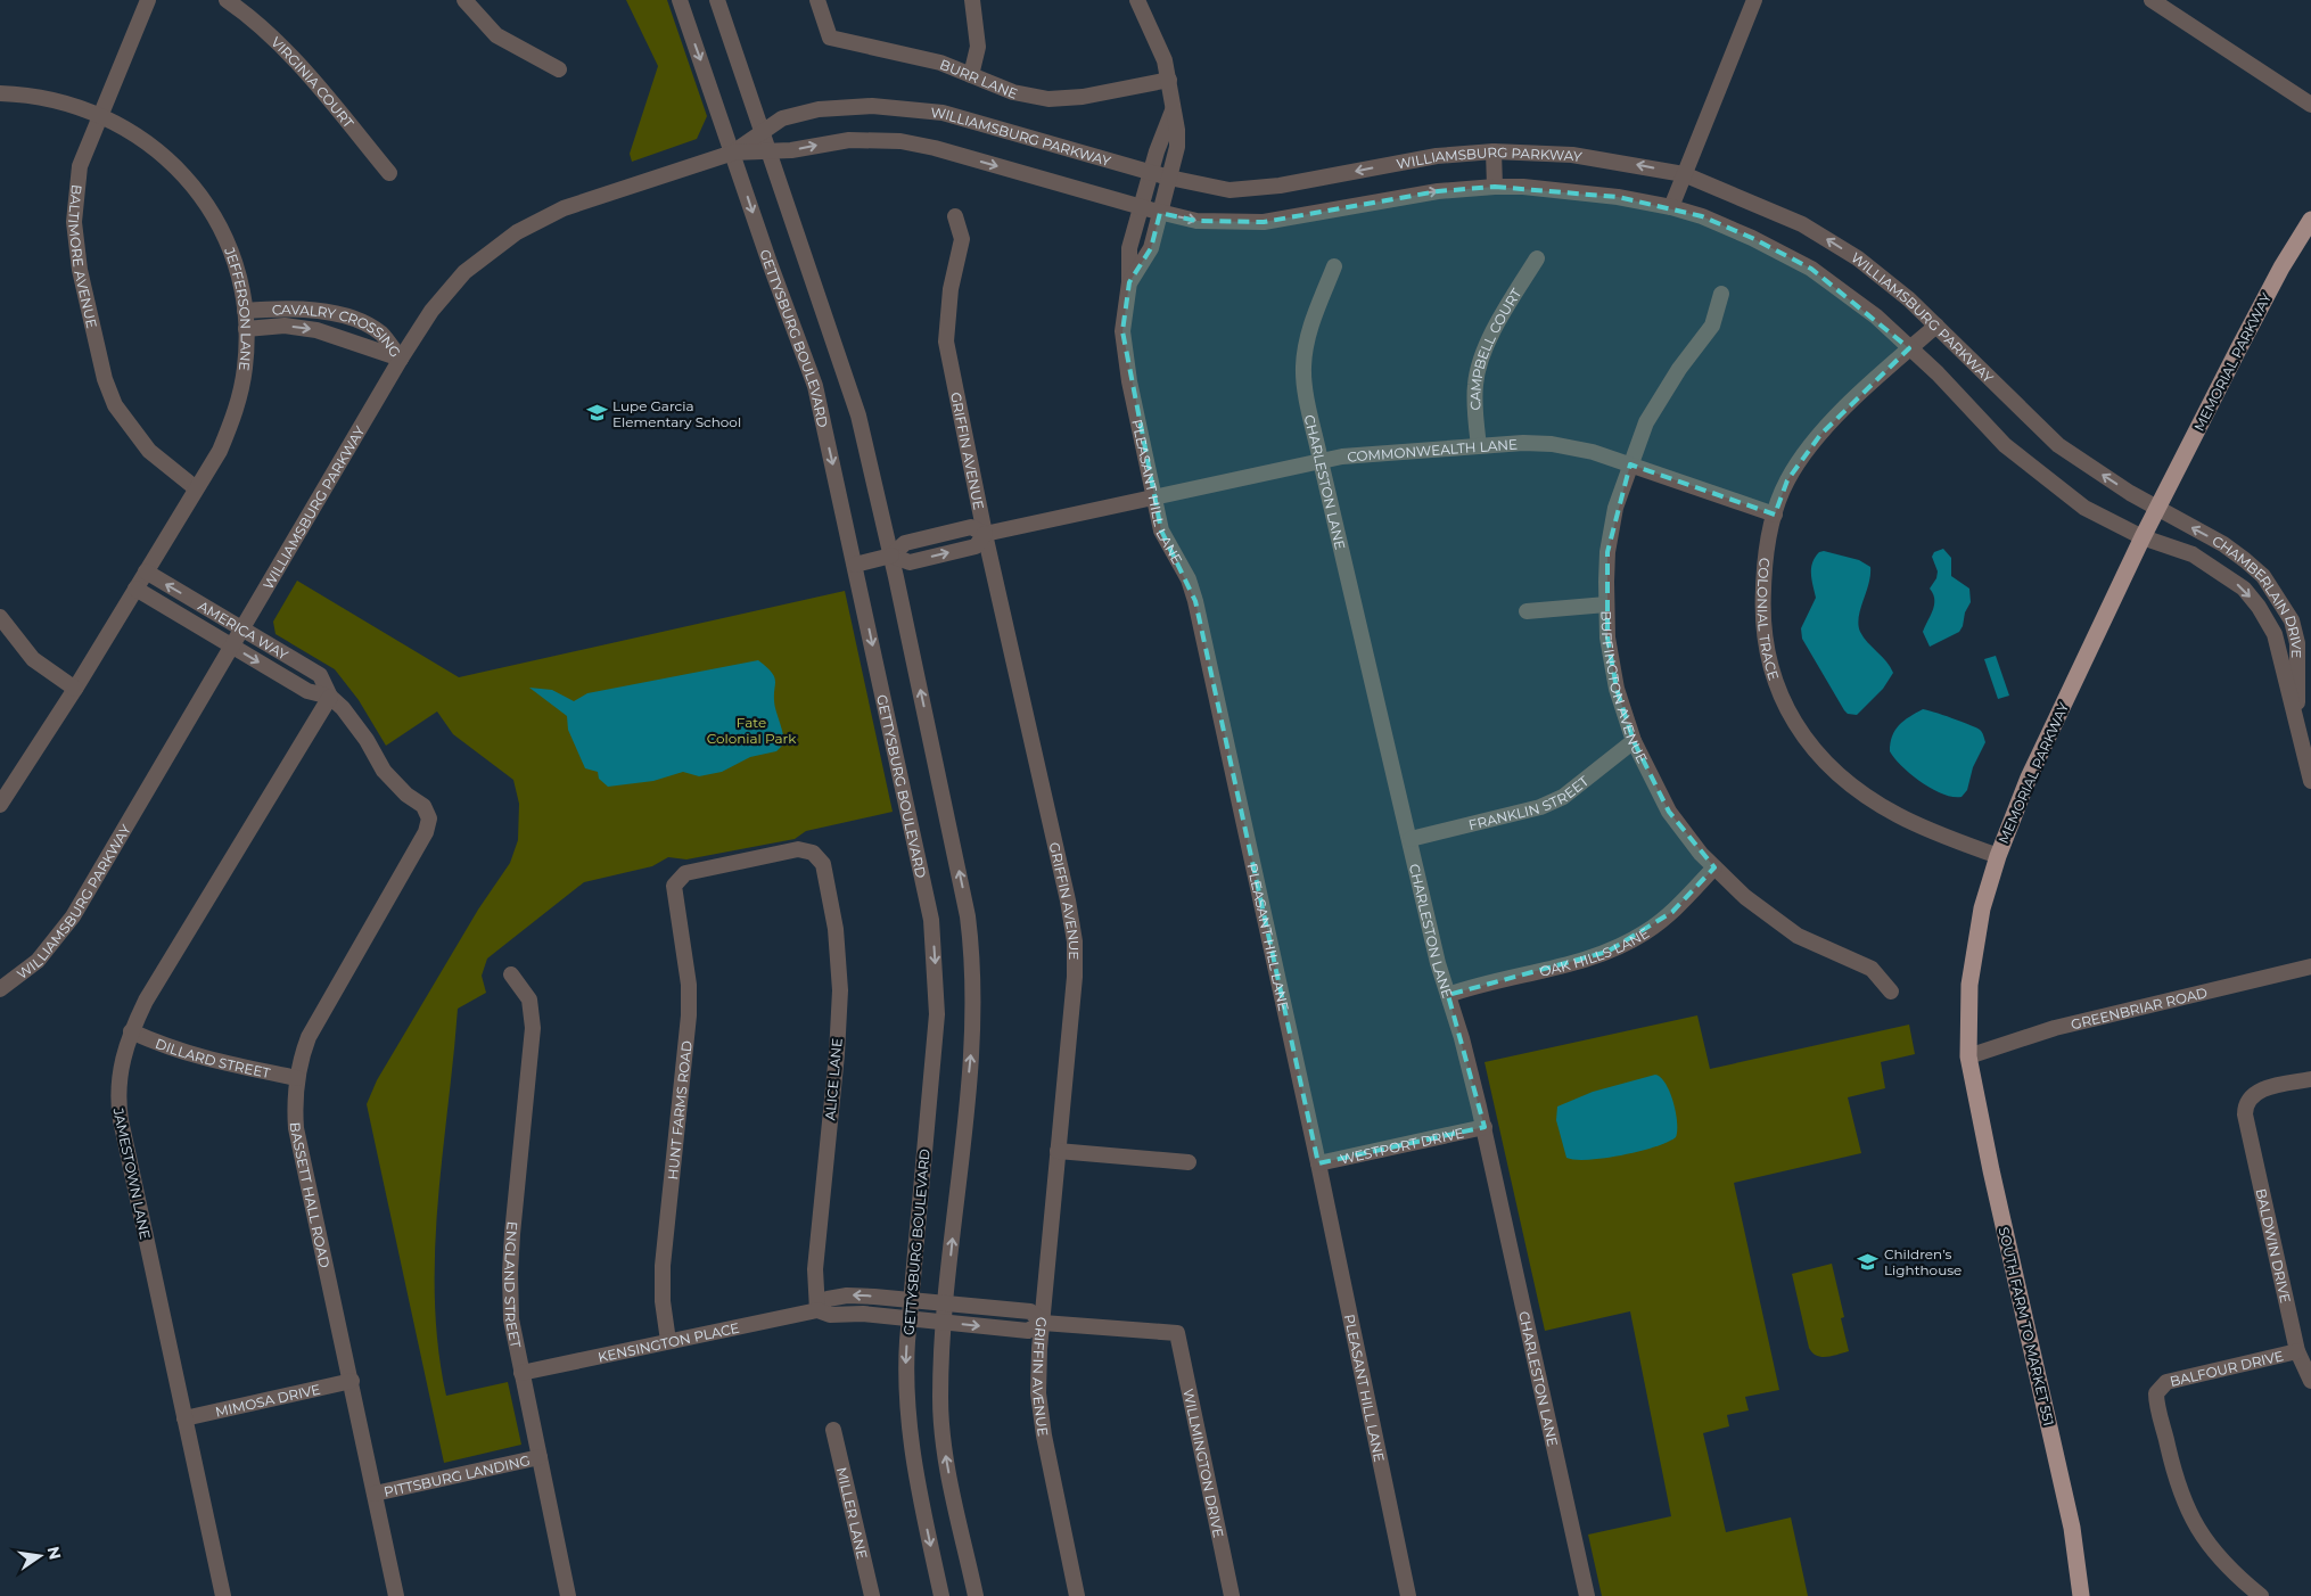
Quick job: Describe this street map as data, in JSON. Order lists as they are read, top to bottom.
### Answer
{
  "streets": {
    "main road": ["MEMORIAL PARKWAY", "SOUTH FARM TO MARKET 551"],
    "street": [
      "BURR LANE",
      "VIRGINIA COURT",
      "WILLIAMSBURG PARKWAY",
      "BALTIMORE AVENUE",
      "JEFFERSON LANE",
      "CAVALRY CROSSING",
      "GETTYSBURG BOULEVARD",
      "CAMPBELL COURT",
      "COMMONWEALTH LANE",
      "GRIFFIN AVENUE",
      "CHARLESTON LANE",
      "PLEASANT HILL LANE",
      "CHAMBERLAIN DRIVE",
      "COLONIAL TRACE",
      "AMERICA WAY",
      "BUFFINGTON AVENUE",
      "FRANKLIN STREET",
      "OAK HILLS LANE",
      "GREENBRIAR ROAD",
      "DILLARD STREET",
      "ALICE LANE",
      "HUNT FARMS ROAD",
      "WESTPORT DRIVE",
      "JAMESTOWN LANE",
      "BASSETT HALL ROAD",
      "BALDWIN DRIVE",
      "ENGLAND STREET",
      "KENSINGTON PLACE",
      "BALFOUR DRIVE",
      "MIMOSA DRIVE",
      "WILLMINGTON DRIVE",
      "PITTSBURG LANDING",
      "MILLER LANE"
    ]
  },
  "crossings": [
    ["BURR LANE", "PLEASANT HILL LANE"],
    ["WILLIAMSBURG PARKWAY", "CAVALRY CROSSING"],
    ["WILLIAMSBURG PARKWAY", "GETTYSBURG BOULEVARD"],
    ["WILLIAMSBURG PARKWAY", "MEMORIAL PARKWAY"],
    ["WILLIAMSBURG PARKWAY", "PLEASANT HILL LANE"],
    ["WILLIAMSBURG PARKWAY", "CHAMBERLAIN DRIVE"],
    ["WILLIAMSBURG PARKWAY", "COLONIAL TRACE"],
    ["WILLIAMSBURG PARKWAY", "AMERICA WAY"],
    ["BALTIMORE AVENUE", "JEFFERSON LANE"],
    ["JEFFERSON LANE", "CAVALRY CROSSING"],
    ["JEFFERSON LANE", "AMERICA WAY"],
    ["GETTYSBURG BOULEVARD", "COMMONWEALTH LANE"],
    ["GETTYSBURG BOULEVARD", "KENSINGTON PLACE"],
    ["CAMPBELL COURT", "COMMONWEALTH LANE"],
    ["MEMORIAL PARKWAY", "CHAMBERLAIN DRIVE"],
    ["MEMORIAL PARKWAY", "COLONIAL TRACE"],
    ["MEMORIAL PARKWAY", "GREENBRIAR ROAD"],
    ["MEMORIAL PARKWAY", "SOUTH FARM TO MARKET 551"],
    ["COMMONWEALTH LANE", "GRIFFIN AVENUE"],
    ["COMMONWEALTH LANE", "CHARLESTON LANE"],
    ["COMMONWEALTH LANE", "PLEASANT HILL LANE"],
    ["COMMONWEALTH LANE", "COLONIAL TRACE"],
    ["COMMONWEALTH LANE", "BUFFINGTON AVENUE"],
    ["GRIFFIN AVENUE", "KENSINGTON PLACE"],
    ["CHARLESTON LANE", "FRANKLIN STREET"],
    ["CHARLESTON LANE", "OAK HILLS LANE"],
    ["CHARLESTON LANE", "WESTPORT DRIVE"],
    ["PLEASANT HILL LANE", "WESTPORT DRIVE"],
    ["AMERICA WAY", "JAMESTOWN LANE"],
    ["AMERICA WAY", "BASSETT HALL ROAD"],
    ["BUFFINGTON AVENUE", "FRANKLIN STREET"],
    ["BUFFINGTON AVENUE", "OAK HILLS LANE"],
    ["GREENBRIAR ROAD", "SOUTH FARM TO MARKET 551"],
    ["DILLARD STREET", "JAMESTOWN LANE"],
    ["DILLARD STREET", "BASSETT HALL ROAD"],
    ["ALICE LANE", "HUNT FARMS ROAD"],
    ["ALICE LANE", "KENSINGTON PLACE"],
    ["HUNT FARMS ROAD", "KENSINGTON PLACE"],
    ["JAMESTOWN LANE", "MIMOSA DRIVE"],
    ["BASSETT HALL ROAD", "MIMOSA DRIVE"],
    ["BASSETT HALL ROAD", "PITTSBURG LANDING"],
    ["BALDWIN DRIVE", "BALFOUR DRIVE"],
    ["ENGLAND STREET", "KENSINGTON PLACE"],
    ["ENGLAND STREET", "PITTSBURG LANDING"],
    ["KENSINGTON PLACE", "WILLMINGTON DRIVE"]
  ],
  "parks": ["Fate Colonial Park"],
  "places": {
    "school or university": ["Lupe Garcia Elementary School", "Children’s Lighthouse"]
  },
  "north": "right"
}
